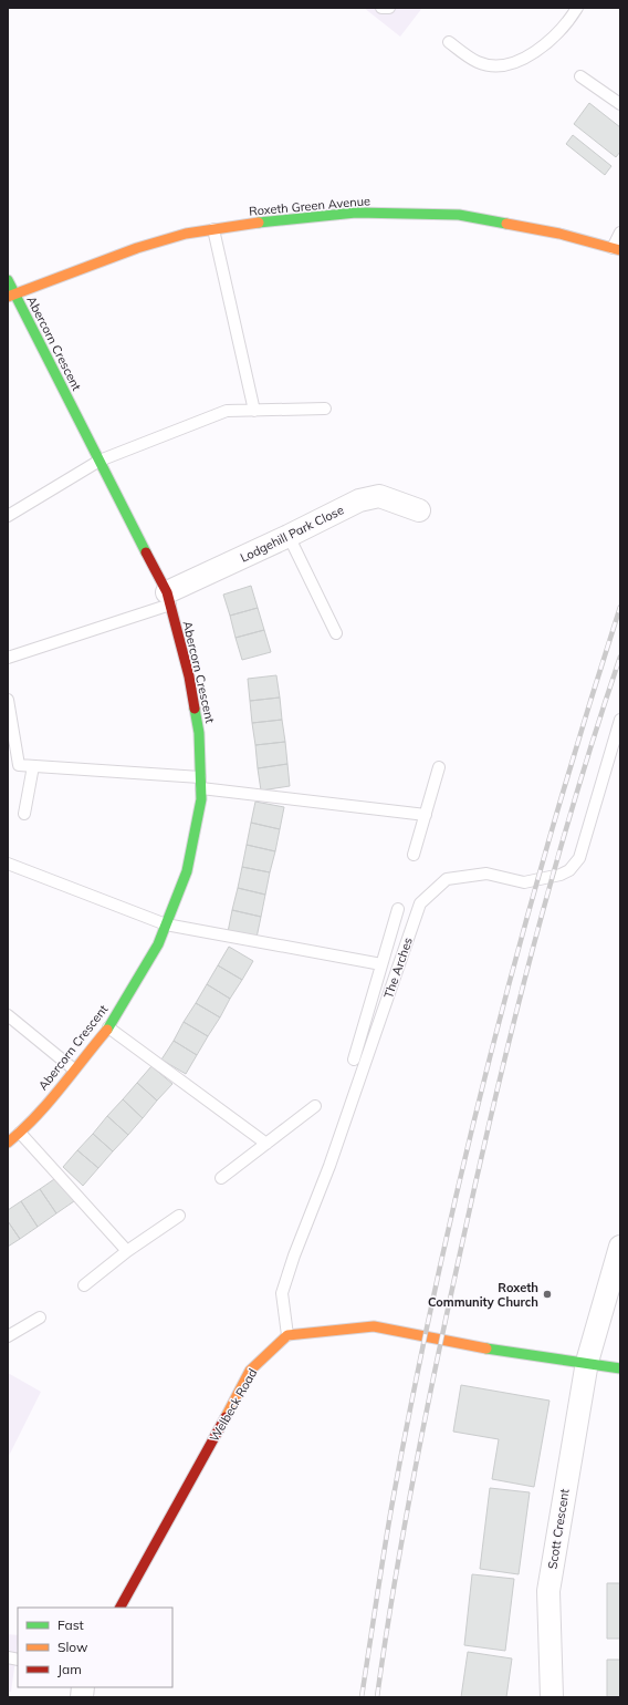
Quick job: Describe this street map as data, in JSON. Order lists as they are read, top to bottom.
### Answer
{
  "streets": {
    "street": [
      "Roxeth Green Avenue",
      "Abercorn Crescent",
      "Lodgehill Park Close",
      "Welbeck Road",
      "Scott Crescent"
    ],
    "lane": ["The Arches"]
  },
  "crossings": [
    ["Roxeth Green Avenue", "Abercorn Crescent"],
    ["Abercorn Crescent", "Lodgehill Park Close"],
    ["The Arches", "Welbeck Road"]
  ],
  "places": ["Roxeth Community Church"],
  "legend": ["Fast", "Slow", "Jam"]
}
